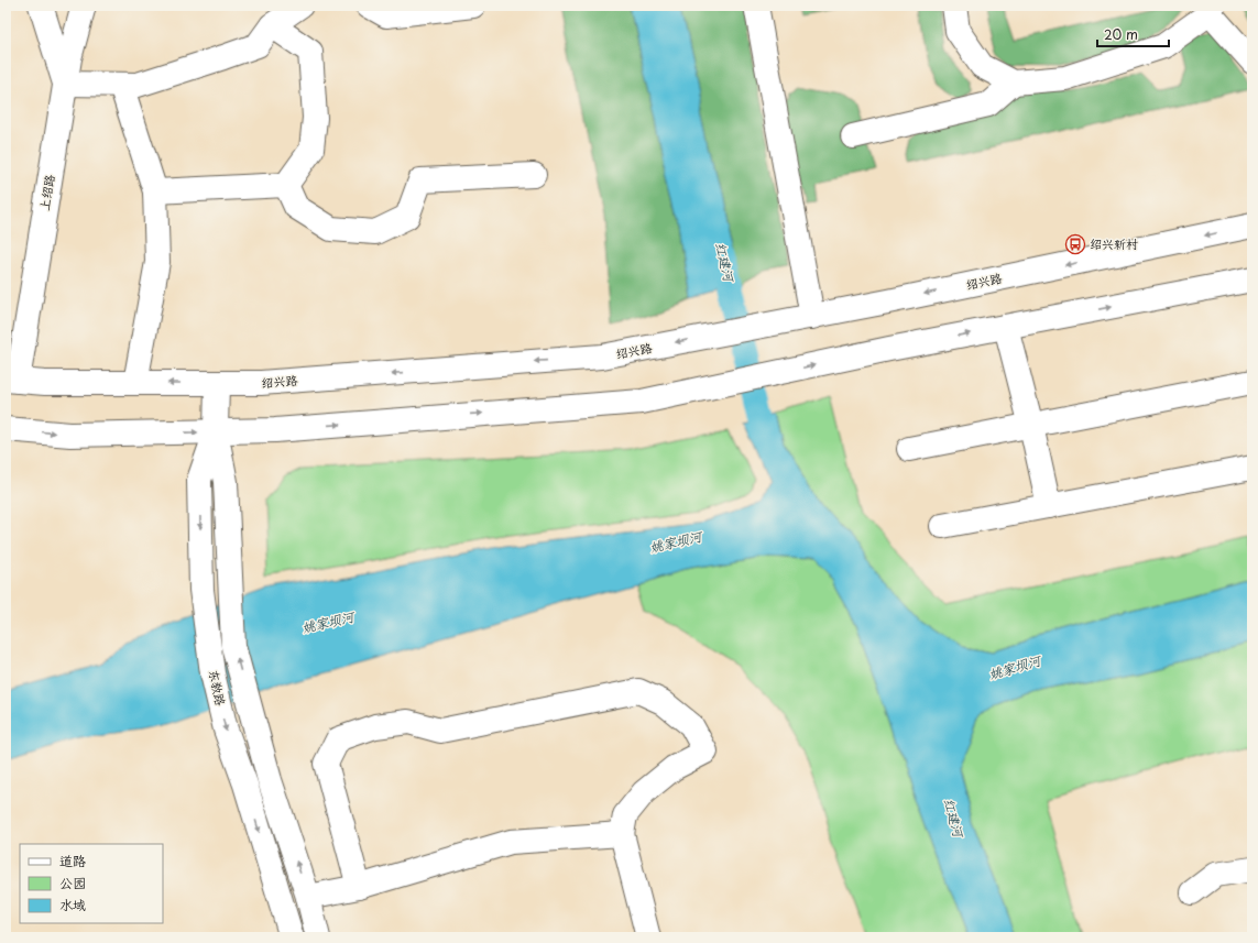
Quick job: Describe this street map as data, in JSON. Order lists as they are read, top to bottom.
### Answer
{
  "streets": {
    "main road": ["上绍路", "绍兴路", "东教路"]
  },
  "crossings": [
    ["上绍路", "绍兴路"],
    ["绍兴路", "东教路"]
  ],
  "water": ["红建河", "姚家坝河"],
  "places": {
    "bus stop": ["绍兴新村"]
  },
  "legend": ["道路", "公园", "水域"],
  "scale_bar": "20 m"
}
